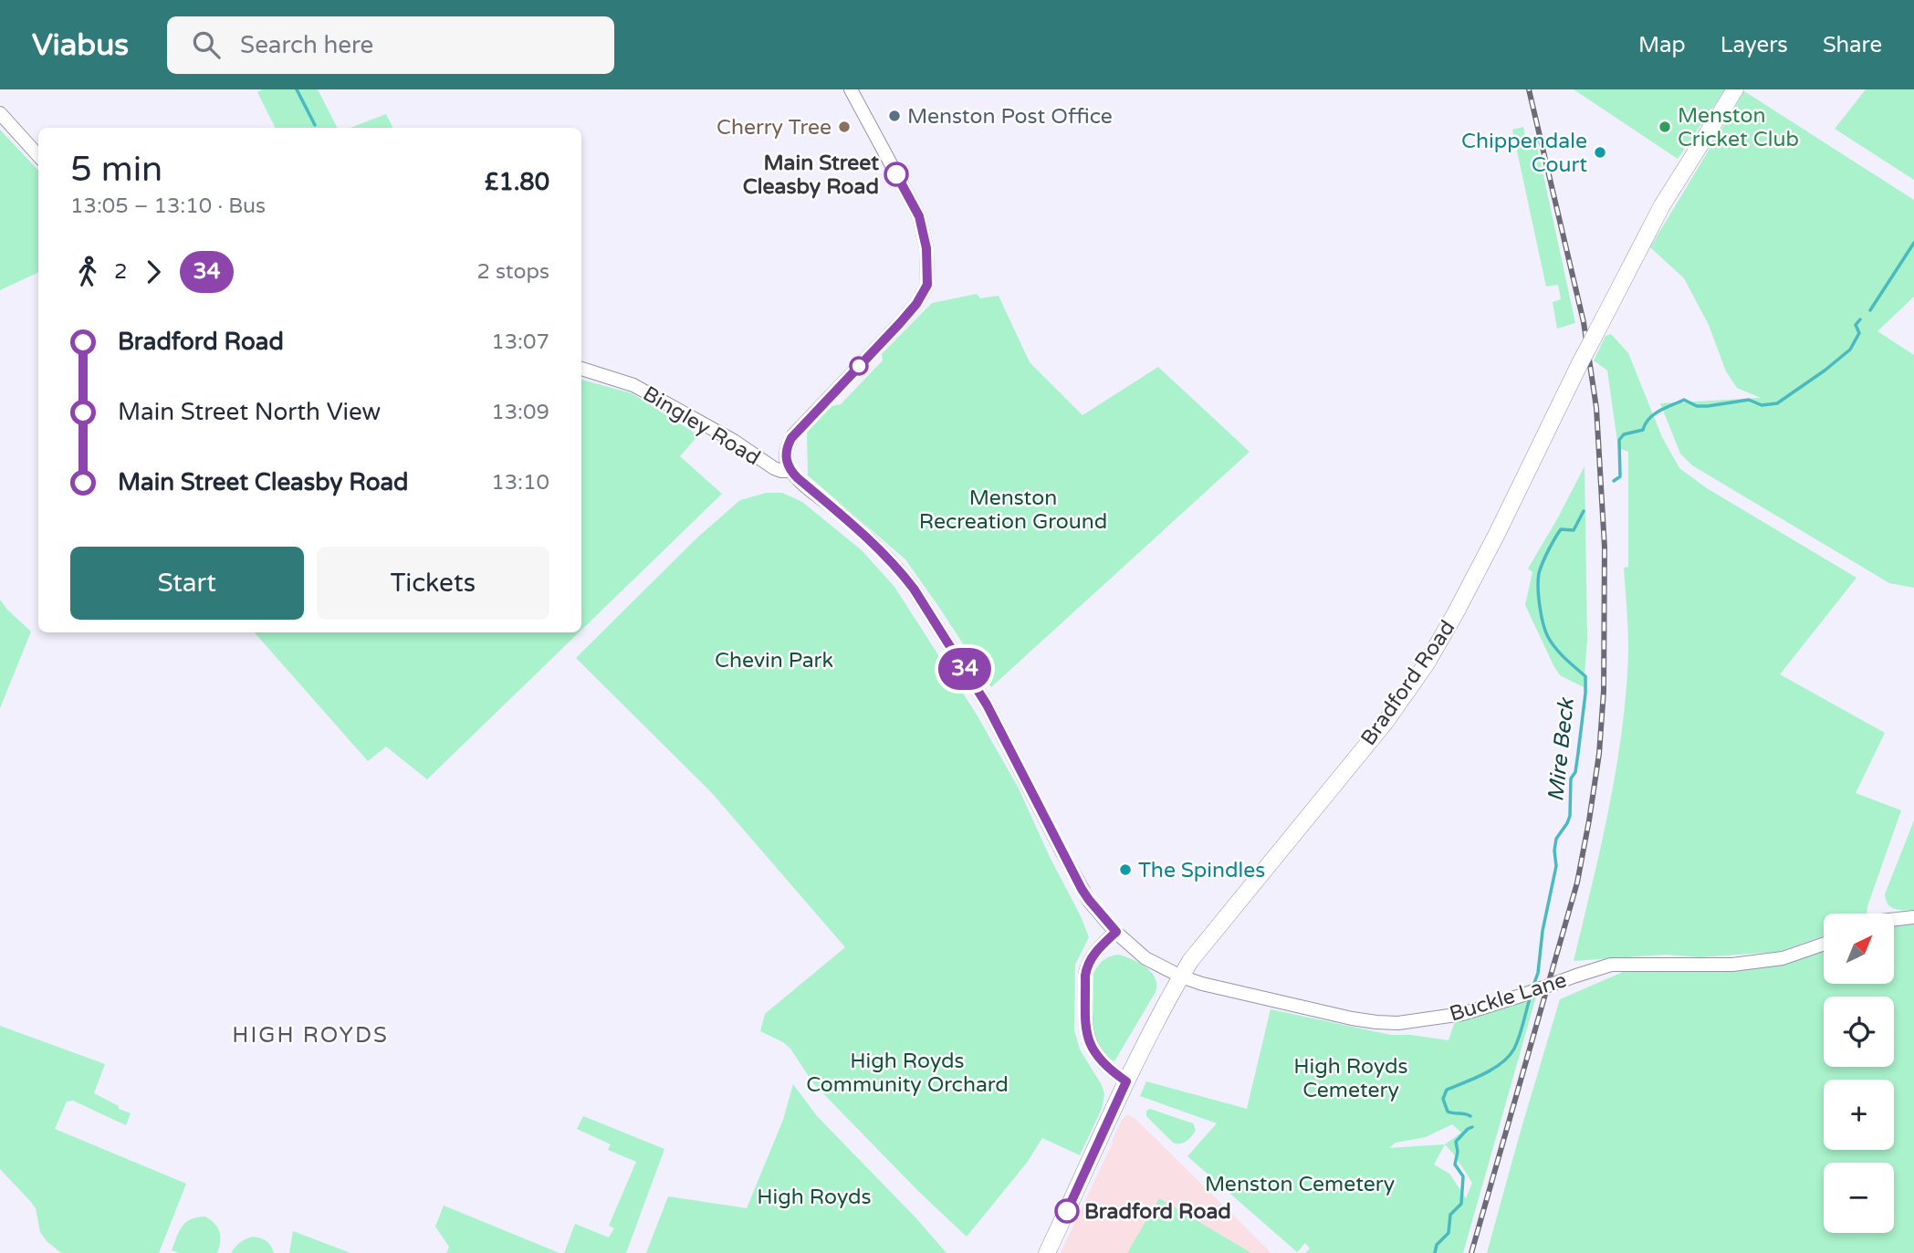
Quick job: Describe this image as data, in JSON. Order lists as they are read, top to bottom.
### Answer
{
  "streets": {
    "main road": ["Bradford Road"],
    "street": ["Bingley Road", "Buckle Lane"]
  },
  "crossings": [
    ["Bingley Road", "Bradford Road"],
    ["Bingley Road", "Buckle Lane"],
    ["Bradford Road", "Buckle Lane"]
  ],
  "districts": ["HIGH ROYDS"],
  "water": ["Mire Beck"],
  "parks": [
    "Menston Recreation Ground",
    "Chevin Park",
    "High Royds Community Orchard",
    "High Royds Cemetery",
    "Menston Cemetery",
    "High Royds"
  ],
  "places": [
    "Menston Post Office",
    "Cherry Tree",
    "Menston Cricket Club",
    "Chippendale Court",
    "Main Street Cleasby Road",
    "The Spindles",
    "Bradford Road"
  ],
  "lines": ["bus line 34"],
  "north": "top right",
  "page": {
    "header": "Viabus",
    "search": "Search here",
    "nav": ["Map", "Layers", "Share"],
    "on_map": "34",
    "heading": ["5 min", "13:05 – 13:10 · Bus", "£1.80"],
    "legs": ["2", "34", "2 stops"],
    "list": [
      {
        "name": "Bradford Road",
        "value": "13:07"
      },
      {
        "name": "Main Street North View",
        "value": "13:09"
      },
      {
        "name": "Main Street Cleasby Road",
        "value": "13:10"
      }
    ],
    "buttons": ["Start", "Tickets"],
    "map_buttons": ["+", "−"]
  }
}
